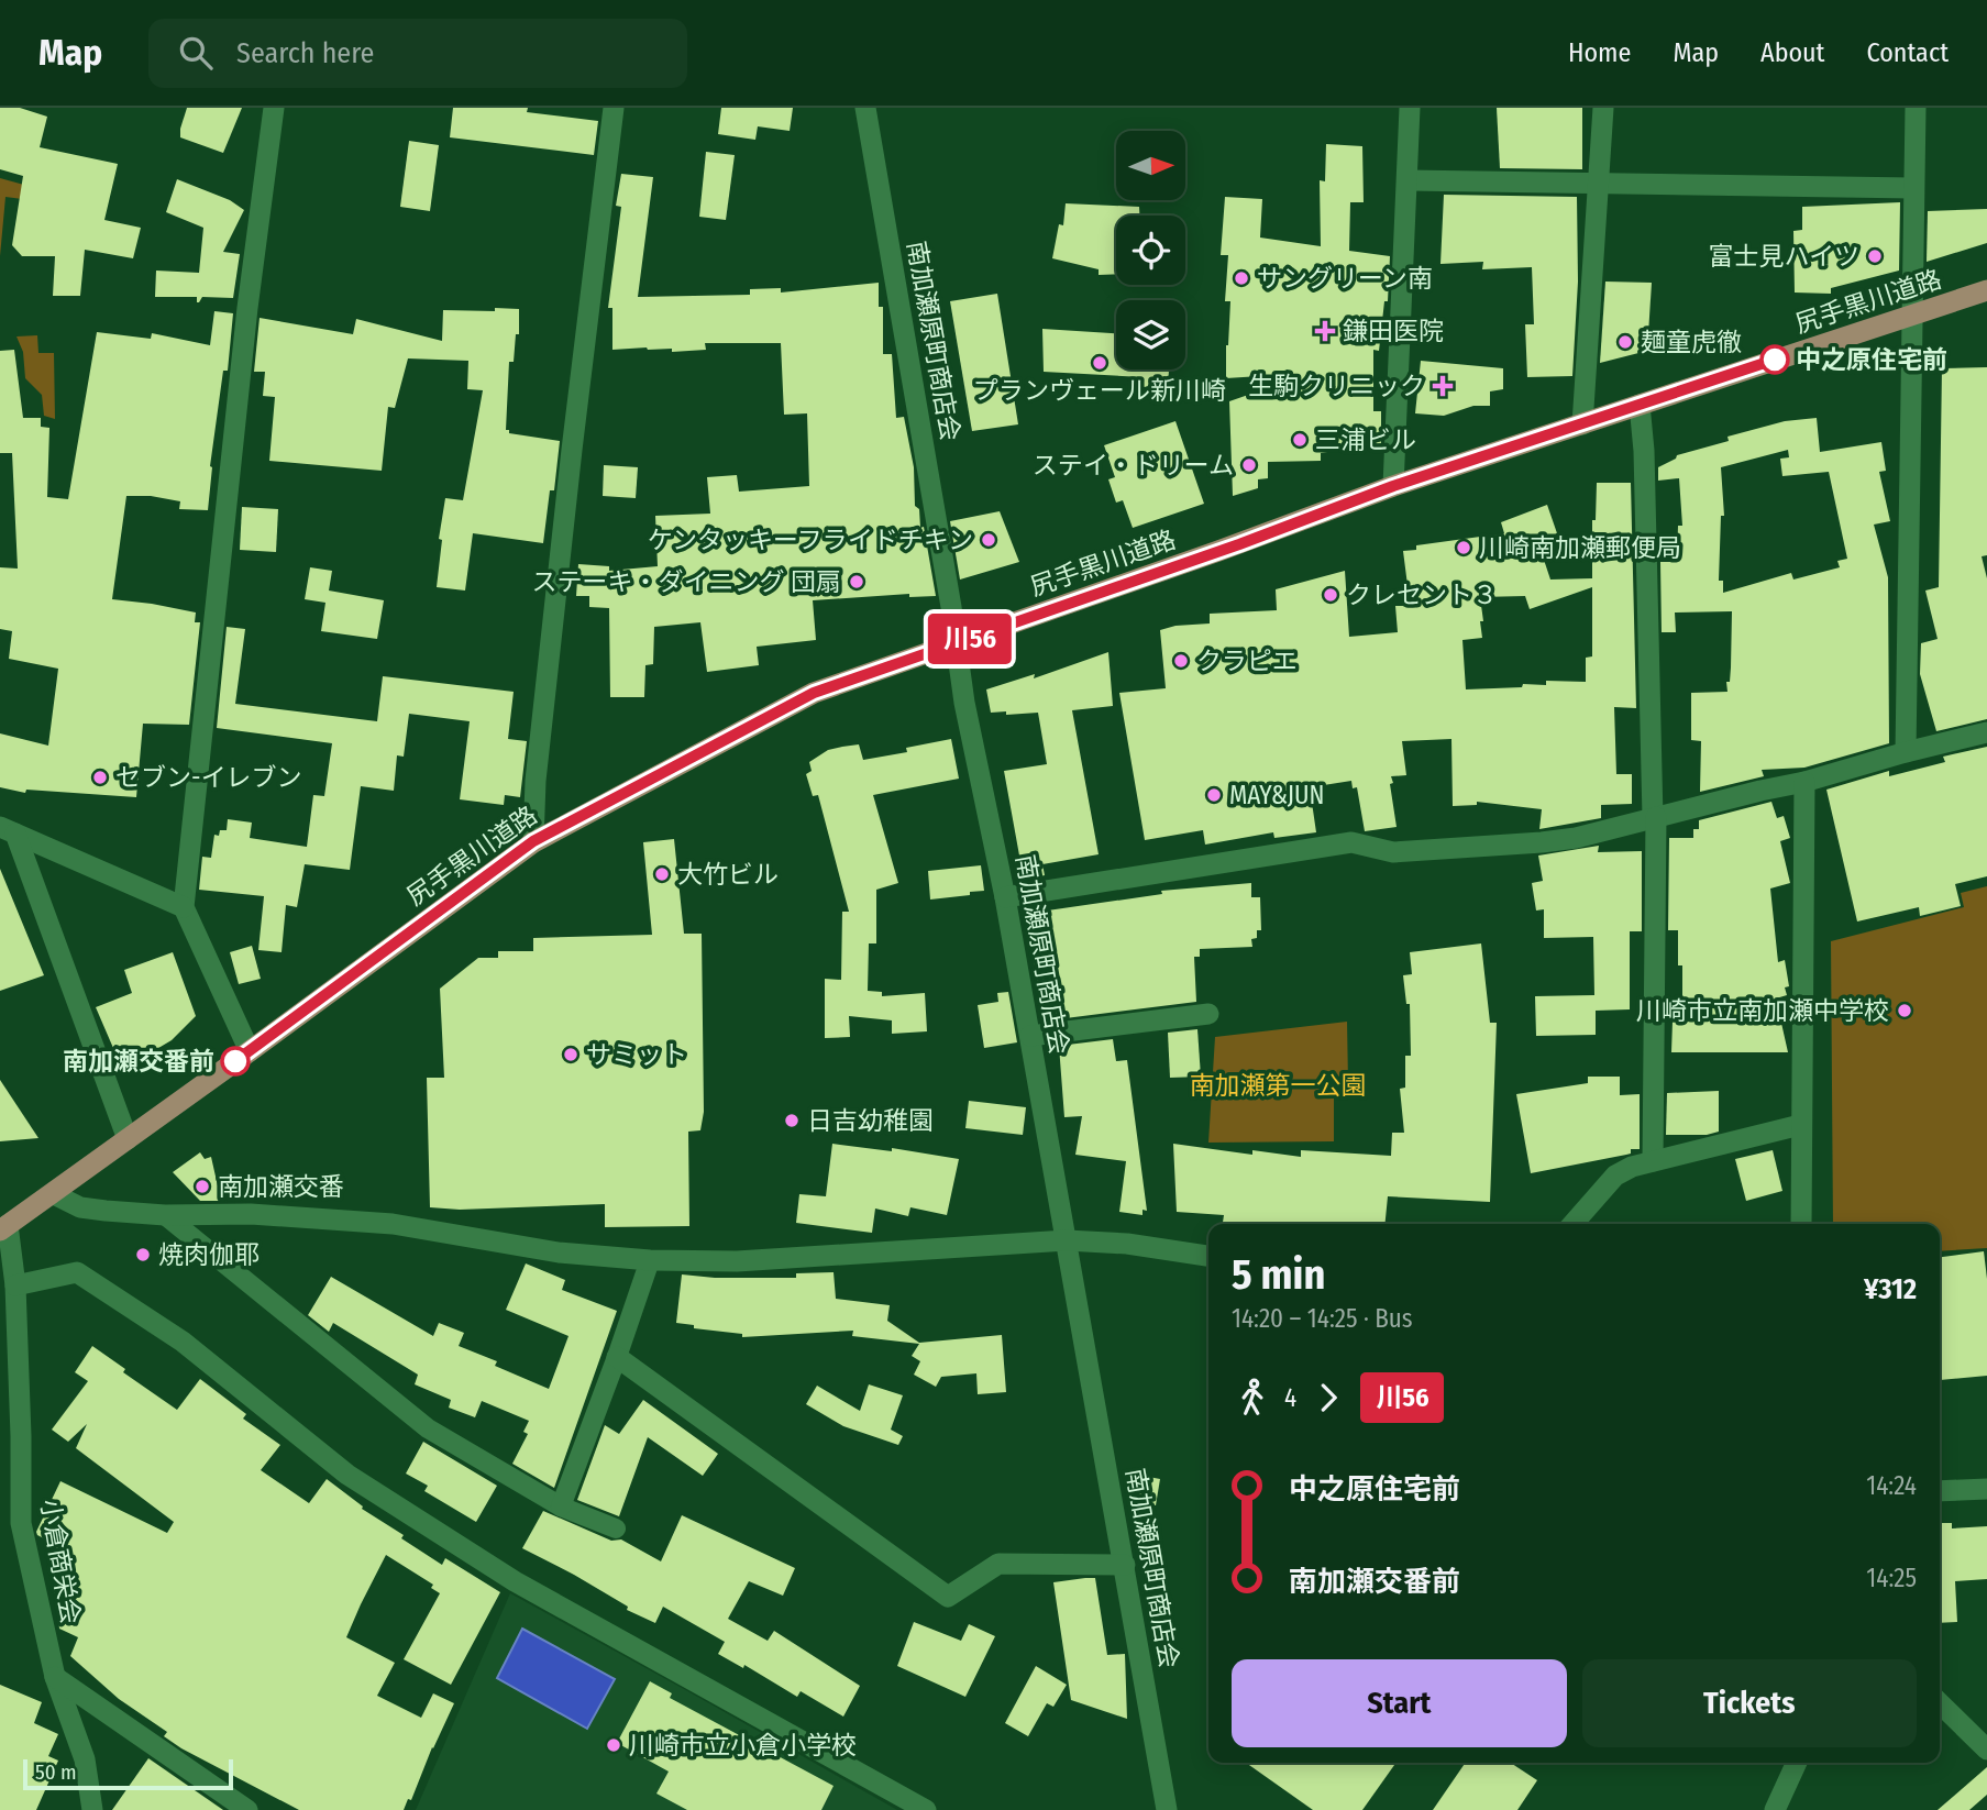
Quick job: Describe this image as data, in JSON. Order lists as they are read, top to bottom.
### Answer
{
  "streets": {
    "main road": ["尻手黒川道路"],
    "street": ["南加瀬原町商店会", "小倉商栄会"]
  },
  "crossings": [
    ["尻手黒川道路", "南加瀬原町商店会"],
    ["尻手黒川道路", "小倉商栄会"]
  ],
  "parks": ["南加瀬第一公園"],
  "places": {
    "other": [
      "富士見ハイツ",
      "サングリーン南",
      "麺童虎徹",
      "中之原住宅前",
      "プランヴェール新川崎",
      "三浦ビル",
      "ステイ・ドリーム",
      "ケンタッキーフライドチキン",
      "川崎南加瀬郵便局",
      "ステーキ・ダイニング 団扇",
      "クレセント３",
      "クラピエ",
      "セブン-イレブン",
      "MAY&JUN",
      "大竹ビル",
      "川崎市立南加瀬中学校",
      "サミット",
      "南加瀬交番前",
      "日吉幼稚園",
      "南加瀬交番",
      "焼肉伽耶",
      "川崎市立小倉小学校"
    ],
    "health": ["鎌田医院", "生駒クリニック"]
  },
  "lines": ["bus line 川56"],
  "scale_bar": "50 m",
  "north": "right",
  "page": {
    "header": "Map",
    "search": "Search here",
    "nav": [
      "Home",
      "Map",
      "About",
      "Contact"
    ],
    "on_map": "川56",
    "heading": ["5 min", "14:20 – 14:25 · Bus", "¥312"],
    "legs": ["4", "川56"],
    "list": [
      {
        "name": "中之原住宅前",
        "value": "14:24"
      },
      {
        "name": "南加瀬交番前",
        "value": "14:25"
      }
    ],
    "buttons": ["Start", "Tickets"],
    "scale": "50 m"
  }
}
